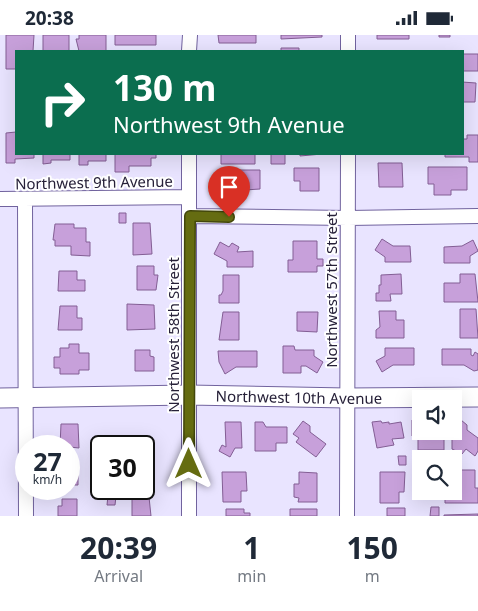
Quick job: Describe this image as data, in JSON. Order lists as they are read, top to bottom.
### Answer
{
  "streets": {
    "street": [
      "Northwest 9th Avenue",
      "Northwest 57th Street",
      "Northwest 58th Street",
      "Northwest 10th Avenue"
    ]
  },
  "crossings": [
    ["Northwest 9th Avenue", "Northwest 58th Street"],
    ["Northwest 57th Street", "Northwest 10th Avenue"],
    ["Northwest 58th Street", "Northwest 10th Avenue"]
  ],
  "page": {
    "status": "20:38",
    "turn": ["130 m", "Northwest 9th Avenue"],
    "speed": "27 km/h",
    "limit": "30",
    "eta": [
      "20:39",
      "Arrival",
      "1",
      "min",
      "150",
      "m"
    ]
  }
}
